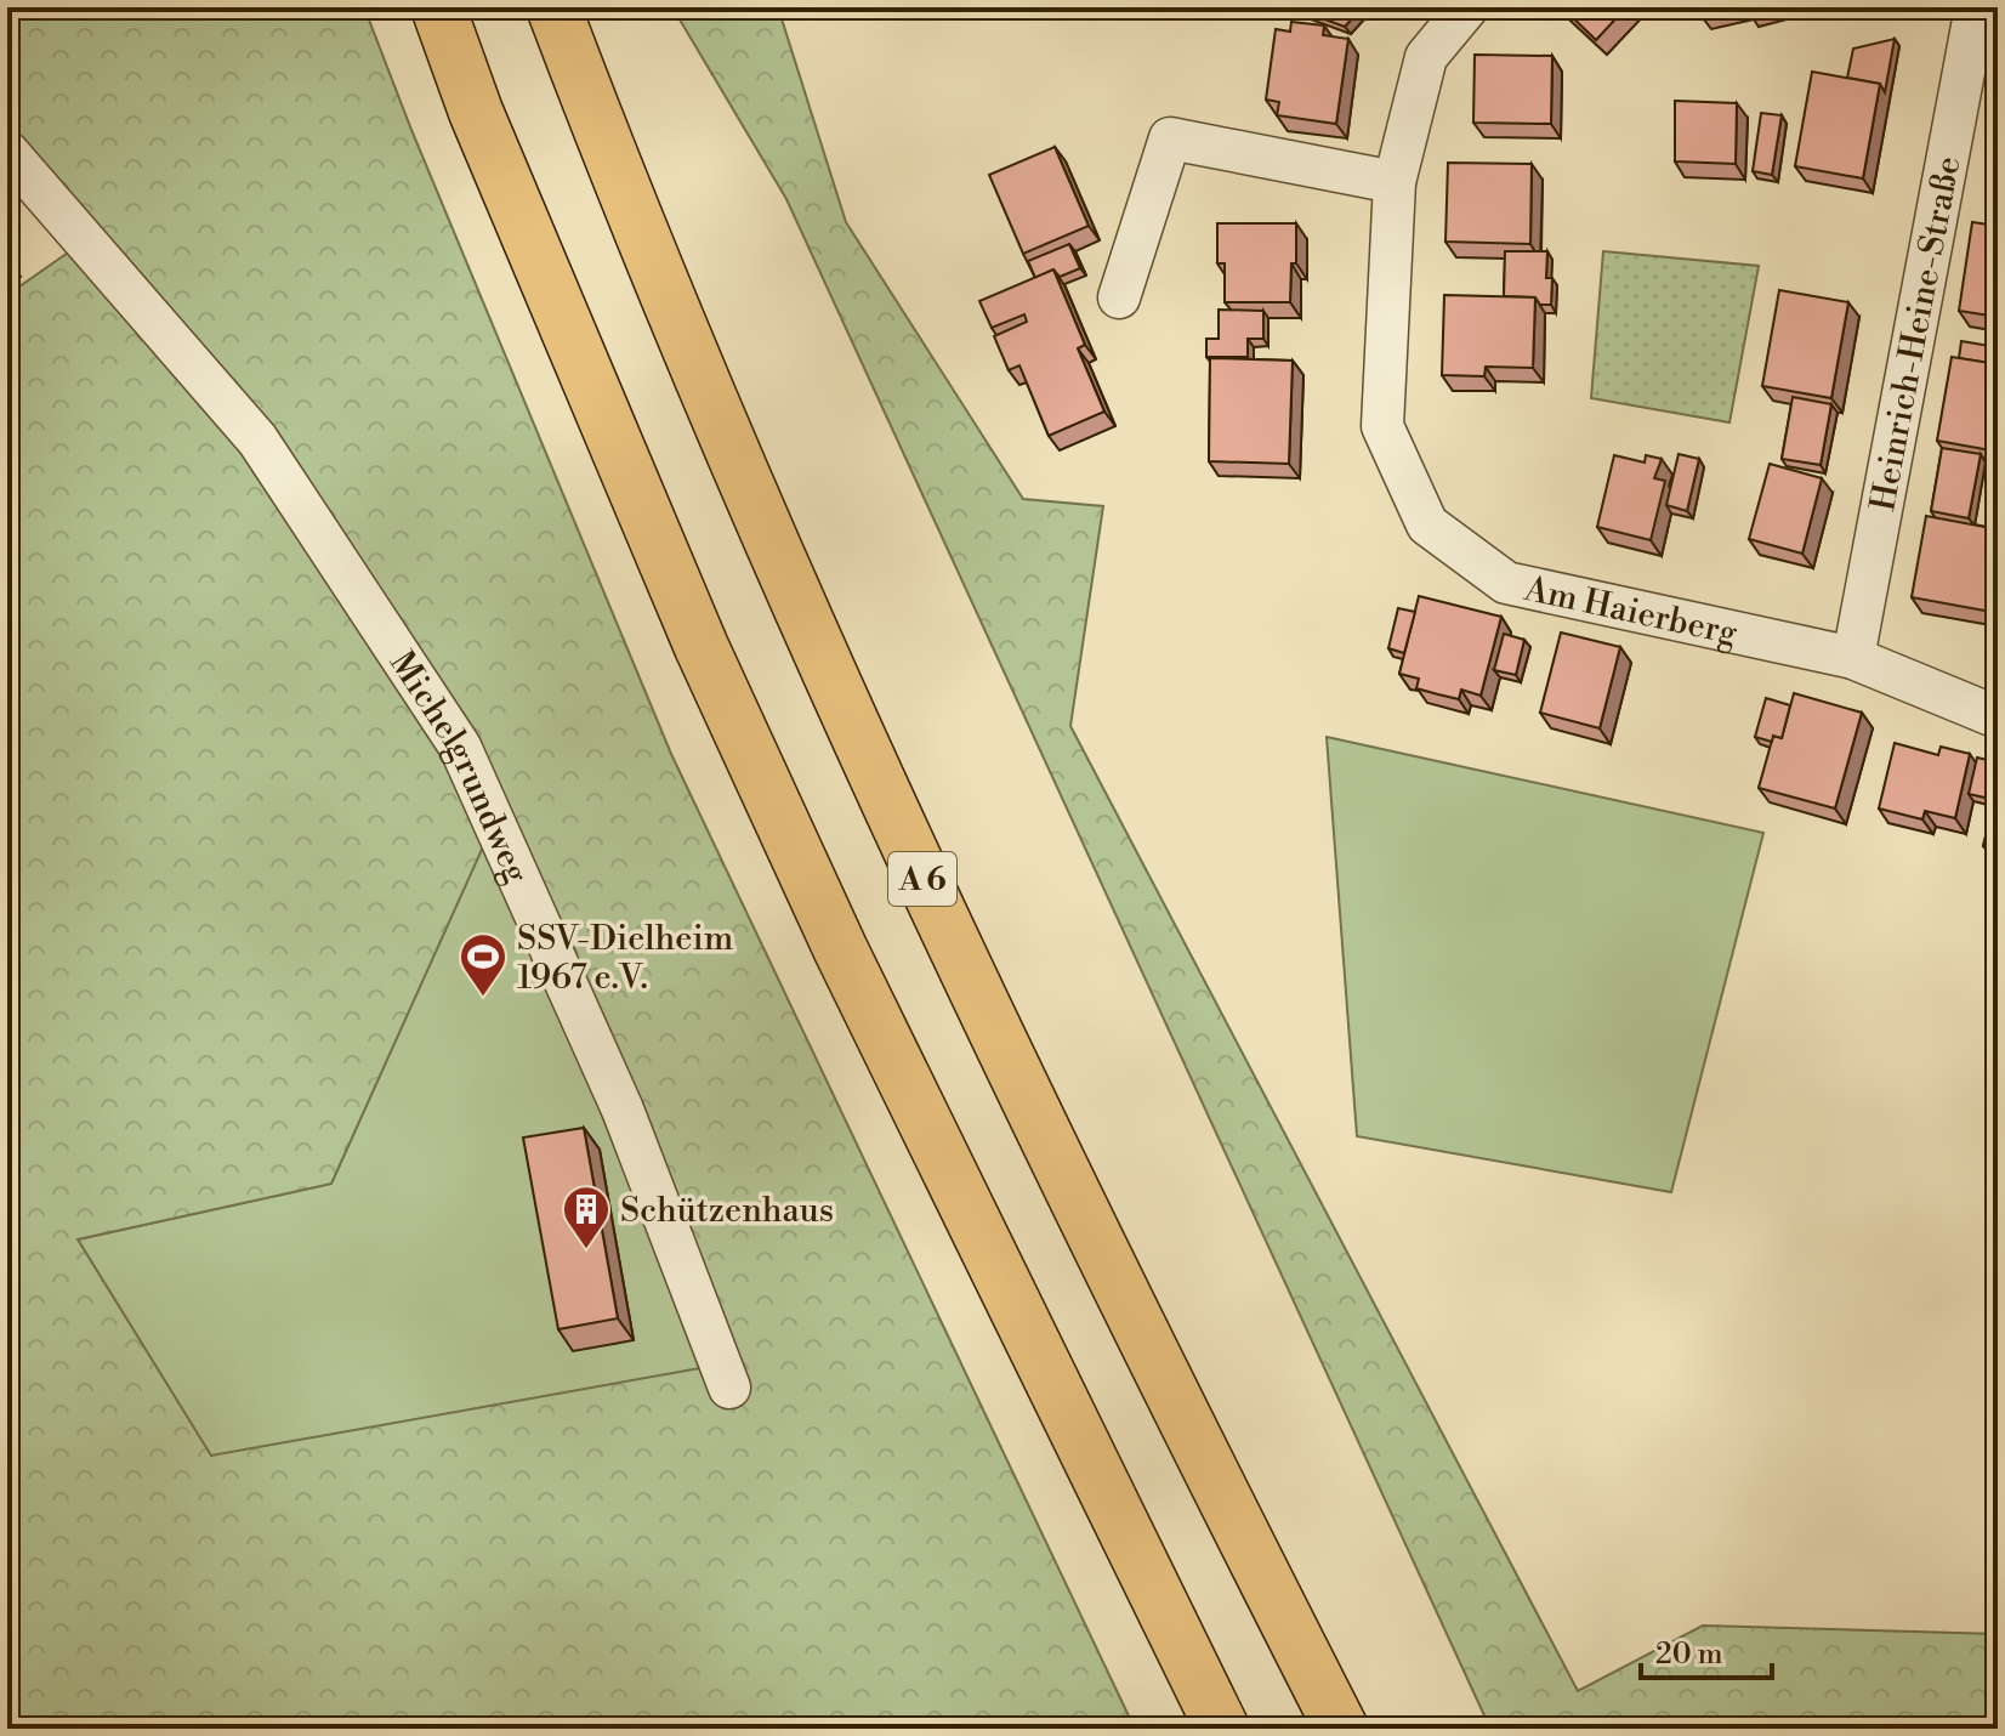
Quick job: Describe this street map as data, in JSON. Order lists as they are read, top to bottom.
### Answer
{
  "streets": {
    "highway": ["A 6"],
    "street": ["Heinrich-Heine-Straße", "Am Haierberg", "Michelgrundweg"]
  },
  "crossings": [
    ["Heinrich-Heine-Straße", "Am Haierberg"]
  ],
  "places": {
    "sports": ["SSV-Dielheim 1967 e.V."],
    "building": ["Schützenhaus"]
  },
  "scale_bar": "20 m"
}
